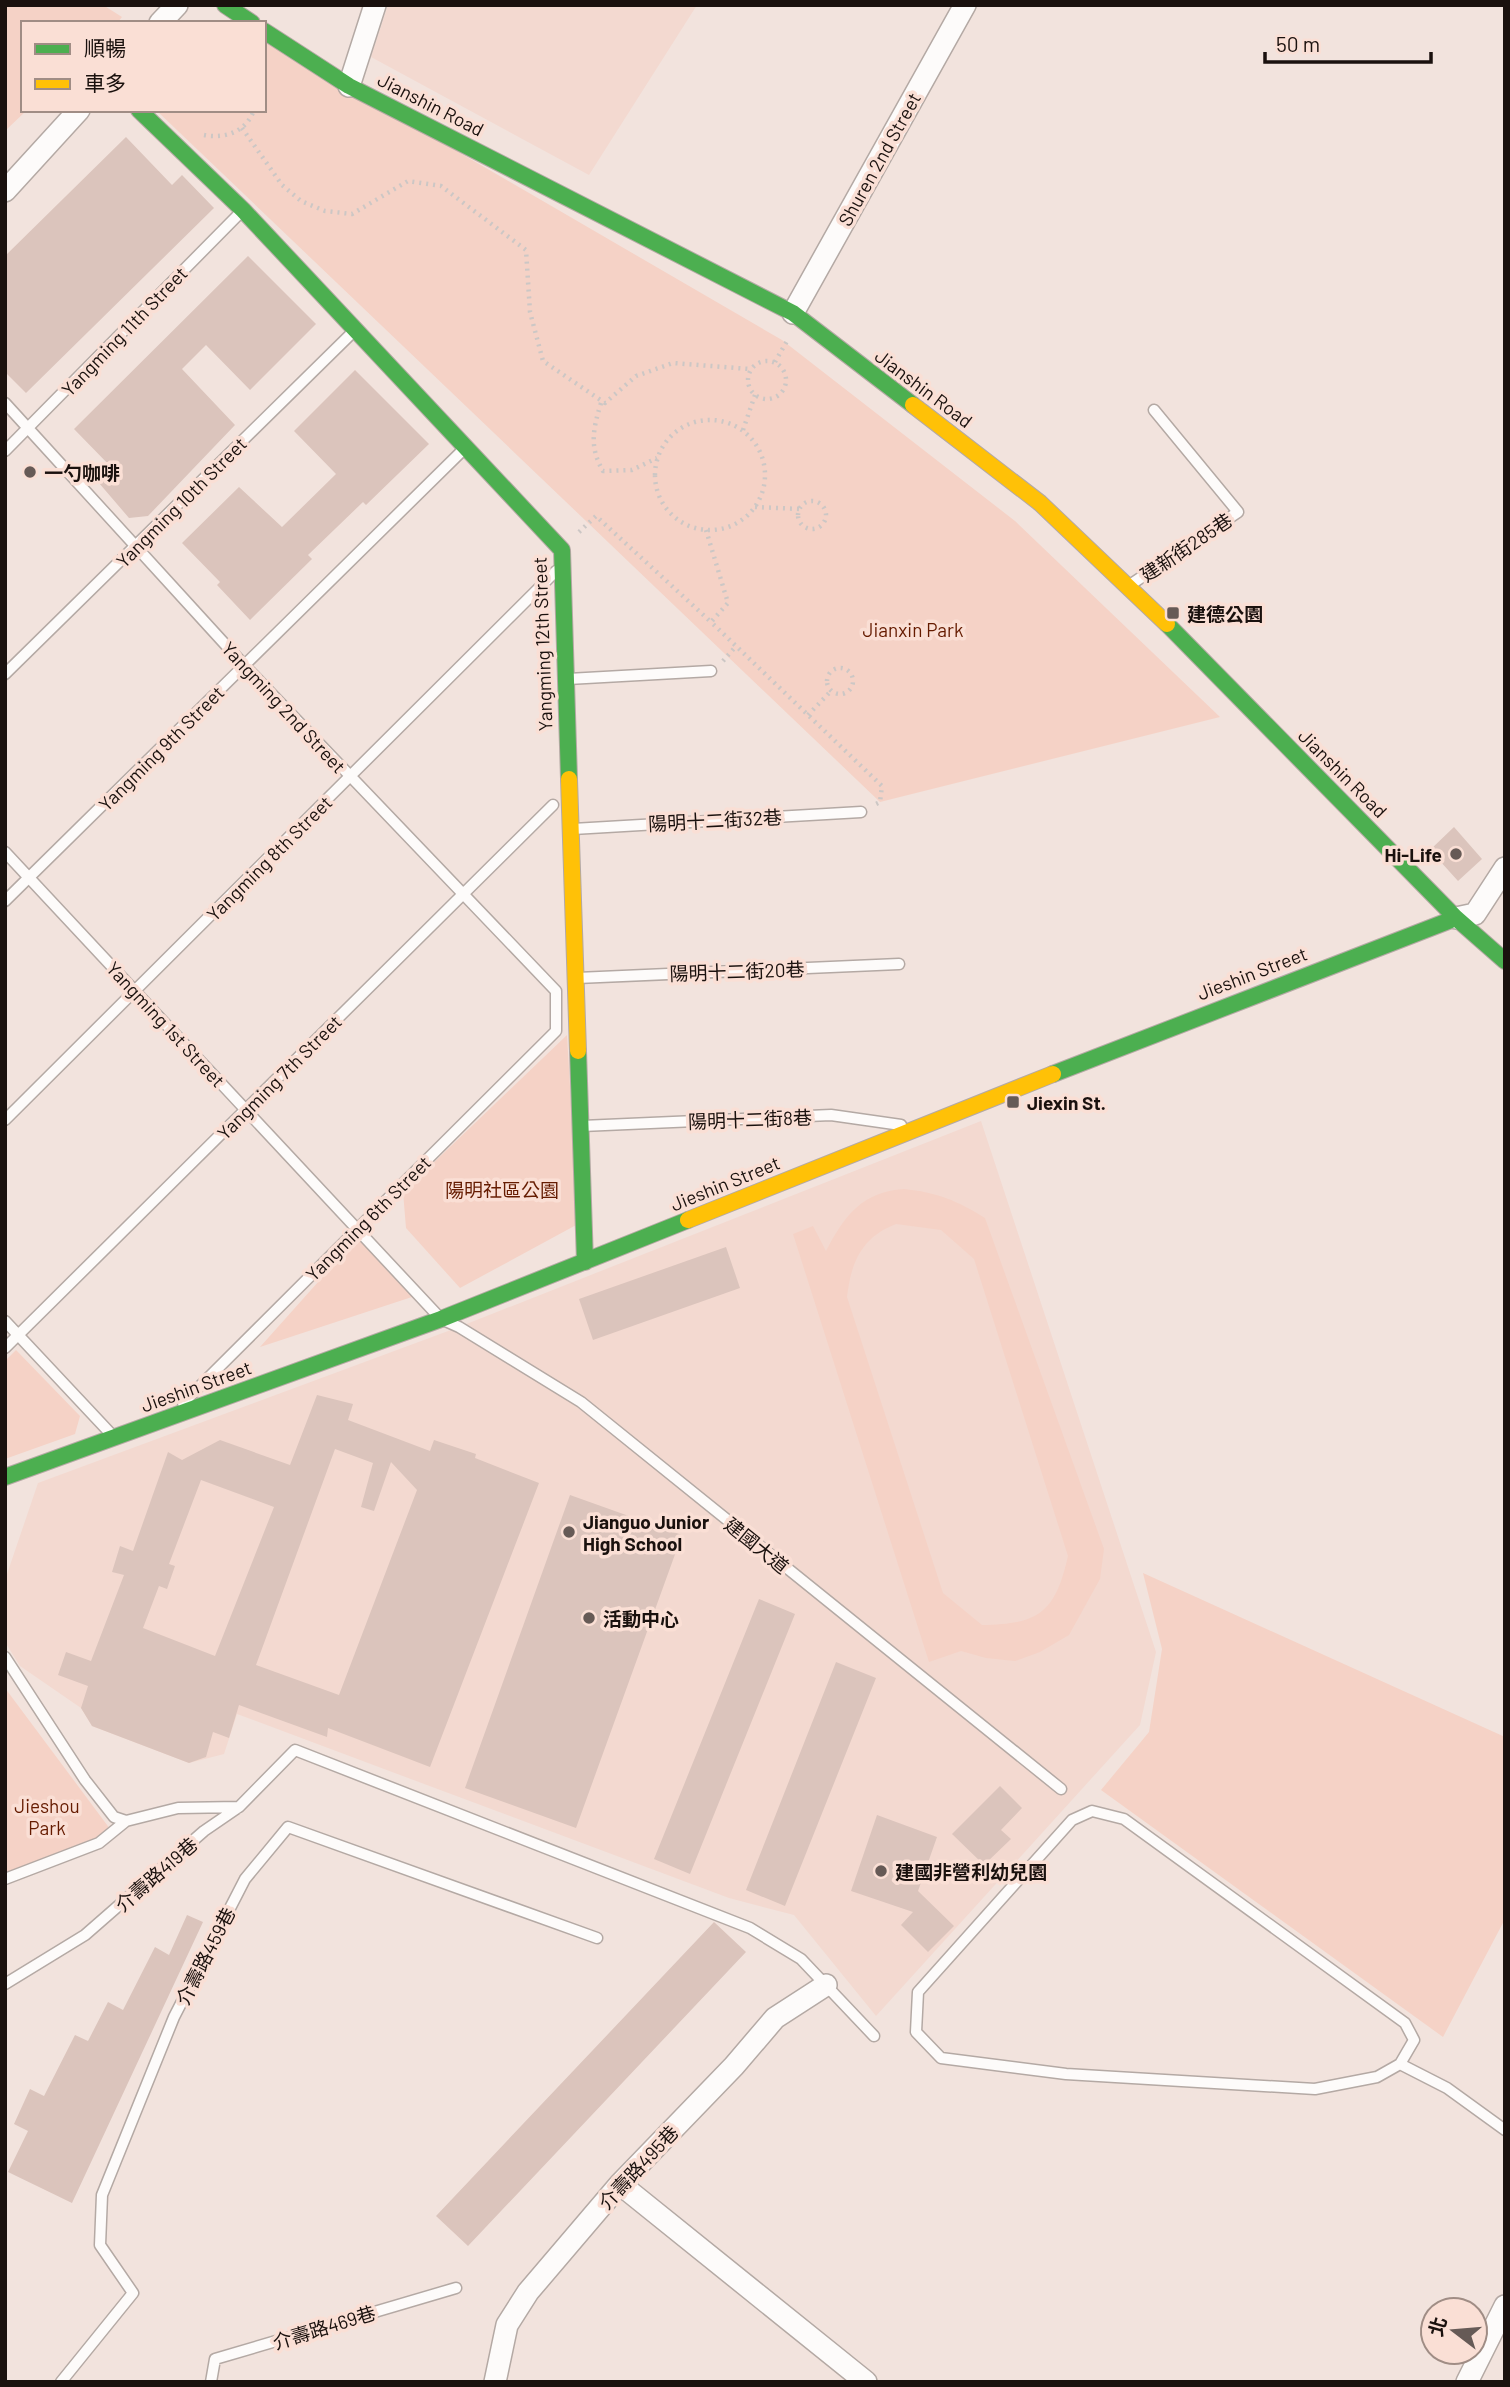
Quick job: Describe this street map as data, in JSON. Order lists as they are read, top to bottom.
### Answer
{
  "streets": {
    "street": [
      "Jianshin Road",
      "Shuren 2nd Street",
      "Yangming 12th Street",
      "Jieshin Street",
      "介壽路495巷"
    ],
    "lane": [
      "Yangming 11th Street",
      "Yangming 10th Street",
      "建新街285巷",
      "Yangming 2nd Street",
      "Yangming 9th Street",
      "陽明十二街32巷",
      "Yangming 8th Street",
      "陽明十二街20巷",
      "Yangming 1st Street",
      "Yangming 7th Street",
      "陽明十二街8巷",
      "Yangming 6th Street",
      "建國大道",
      "介壽路419巷",
      "介壽路459巷",
      "介壽路469巷"
    ]
  },
  "crossings": [
    ["Jianshin Road", "Shuren 2nd Street"],
    ["Jianshin Road", "建新街285巷"],
    ["Jianshin Road", "Jieshin Street"],
    ["Yangming 11th Street", "Yangming 12th Street"],
    ["Yangming 11th Street", "Yangming 2nd Street"],
    ["Yangming 10th Street", "Yangming 12th Street"],
    ["Yangming 10th Street", "Yangming 2nd Street"],
    ["Yangming 12th Street", "Yangming 9th Street"],
    ["Yangming 12th Street", "陽明十二街32巷"],
    ["Yangming 12th Street", "Yangming 8th Street"],
    ["Yangming 12th Street", "陽明十二街20巷"],
    ["Yangming 12th Street", "Jieshin Street"],
    ["Yangming 12th Street", "陽明十二街8巷"],
    ["Yangming 2nd Street", "Yangming 9th Street"],
    ["Yangming 2nd Street", "Yangming 8th Street"],
    ["Yangming 2nd Street", "Yangming 7th Street"],
    ["Yangming 2nd Street", "Yangming 6th Street"],
    ["Yangming 9th Street", "Yangming 1st Street"],
    ["Yangming 8th Street", "Yangming 1st Street"],
    ["Jieshin Street", "Yangming 1st Street"],
    ["Jieshin Street", "陽明十二街8巷"],
    ["Jieshin Street", "Yangming 6th Street"],
    ["Jieshin Street", "建國大道"],
    ["Yangming 1st Street", "Yangming 7th Street"],
    ["Yangming 1st Street", "Yangming 6th Street"],
    ["Yangming 1st Street", "建國大道"],
    ["介壽路419巷", "介壽路495巷"]
  ],
  "parks": ["Jianxin Park", "陽明社區公園", "Jieshou Park"],
  "places": {
    "other": [
      "一勺咖啡",
      "Hi-Life",
      "Jianguo Junior High School",
      "活動中心",
      "建國非營利幼兒園"
    ],
    "transit": ["建德公園", "Jiexin St."]
  },
  "legend": ["順暢", "車多"],
  "scale_bar": "50 m",
  "north": "left"
}
